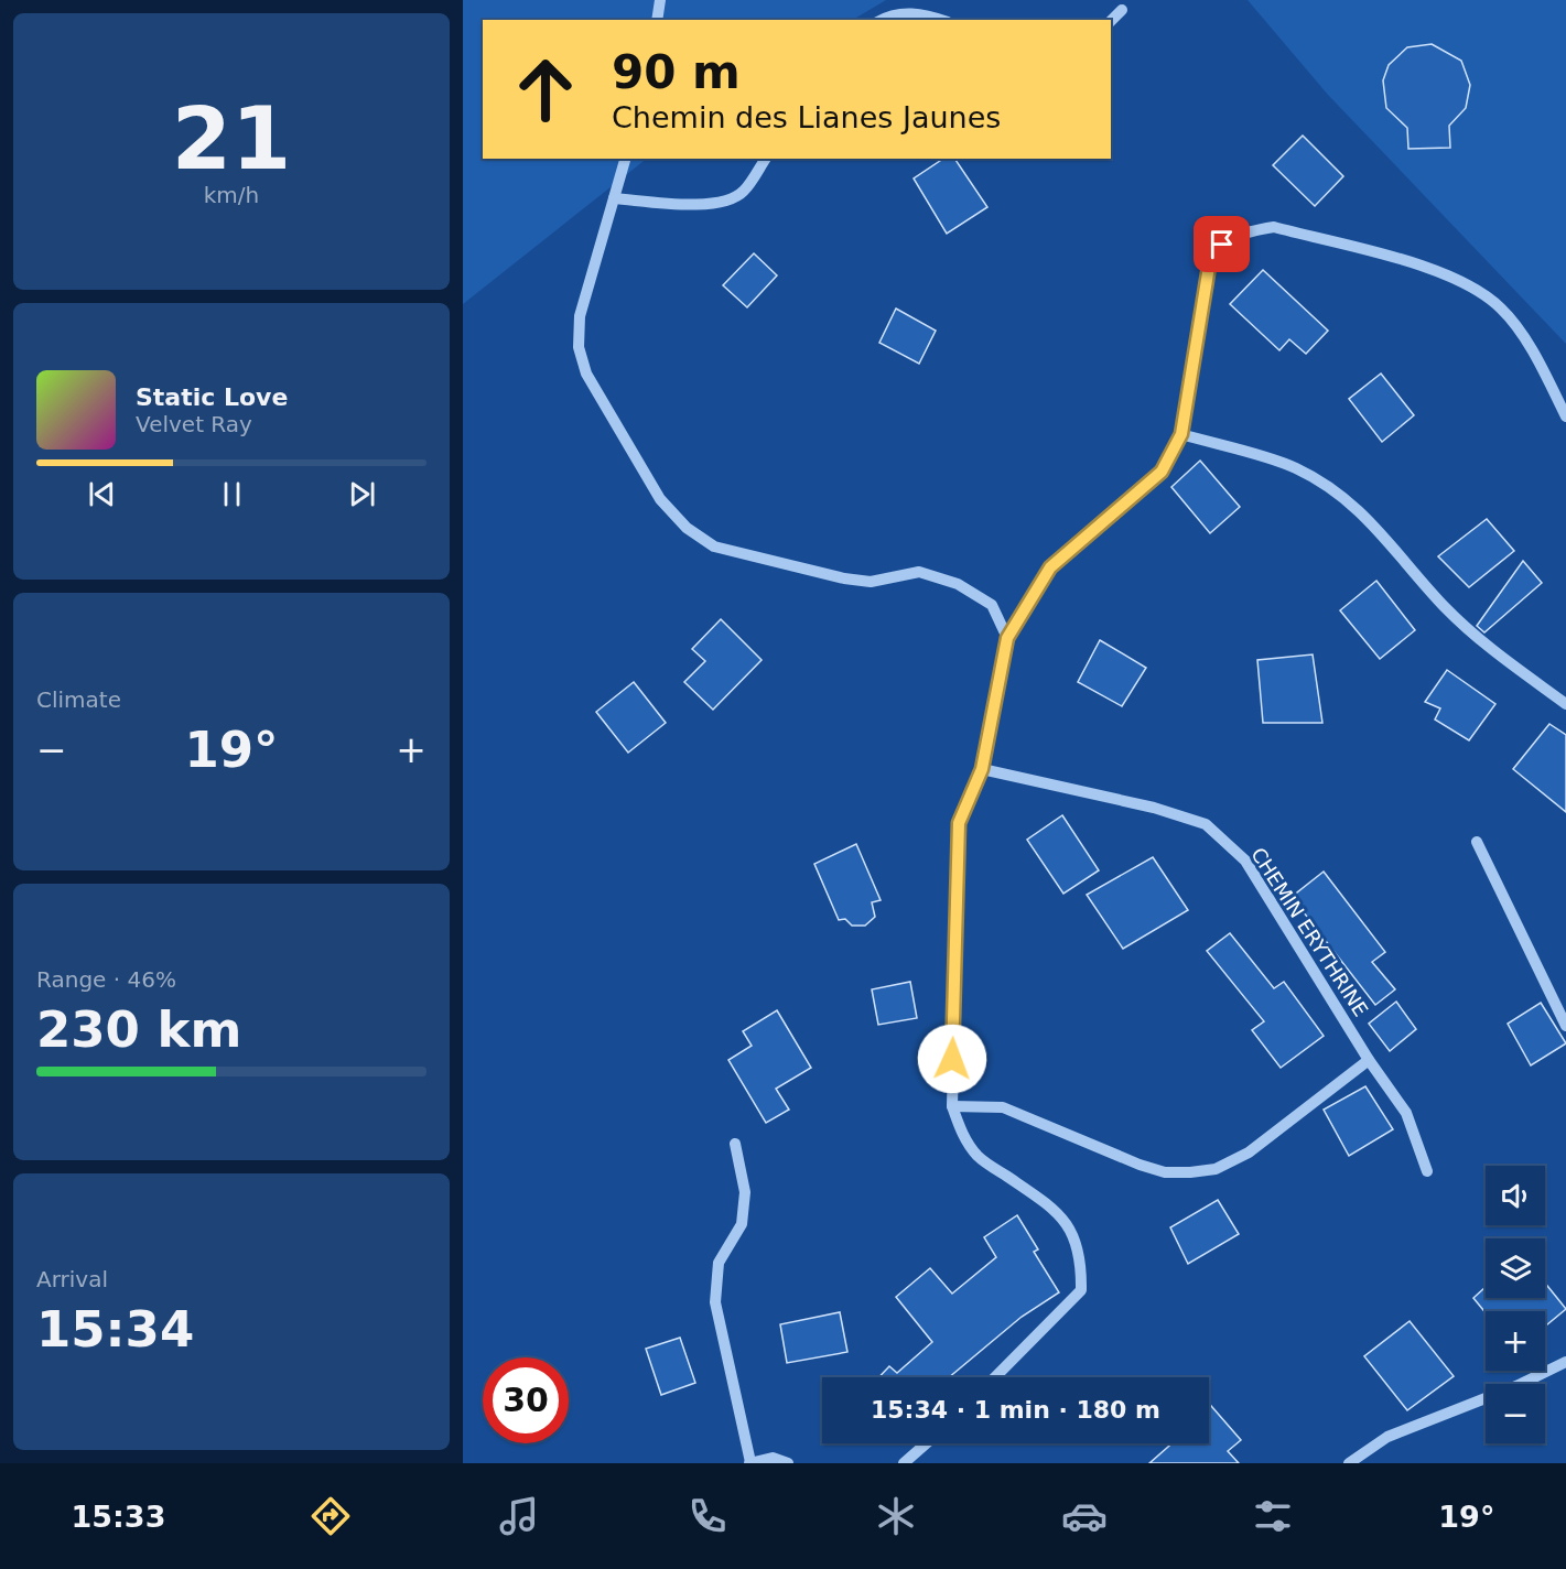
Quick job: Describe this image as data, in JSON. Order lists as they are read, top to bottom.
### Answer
{
  "streets": {
    "street": ["CHEMIN ERYTHRINE"]
  },
  "page": {
    "tile": [
      ["21", "km/h"],
      "Climate",
      ["Range · 46%", "230 km"],
      ["Arrival", "15:34"]
    ],
    "turn": ["90 m", "Chemin des Lianes Jaunes"],
    "song": ["Static Love", "Velvet Ray"],
    "heat": ["−", "19°", "+"],
    "map_buttons": ["+", "−"],
    "limit": "30",
    "trip": "15:34 · 1 min · 180 m",
    "tabs": ["15:33", "19°"]
  }
}
